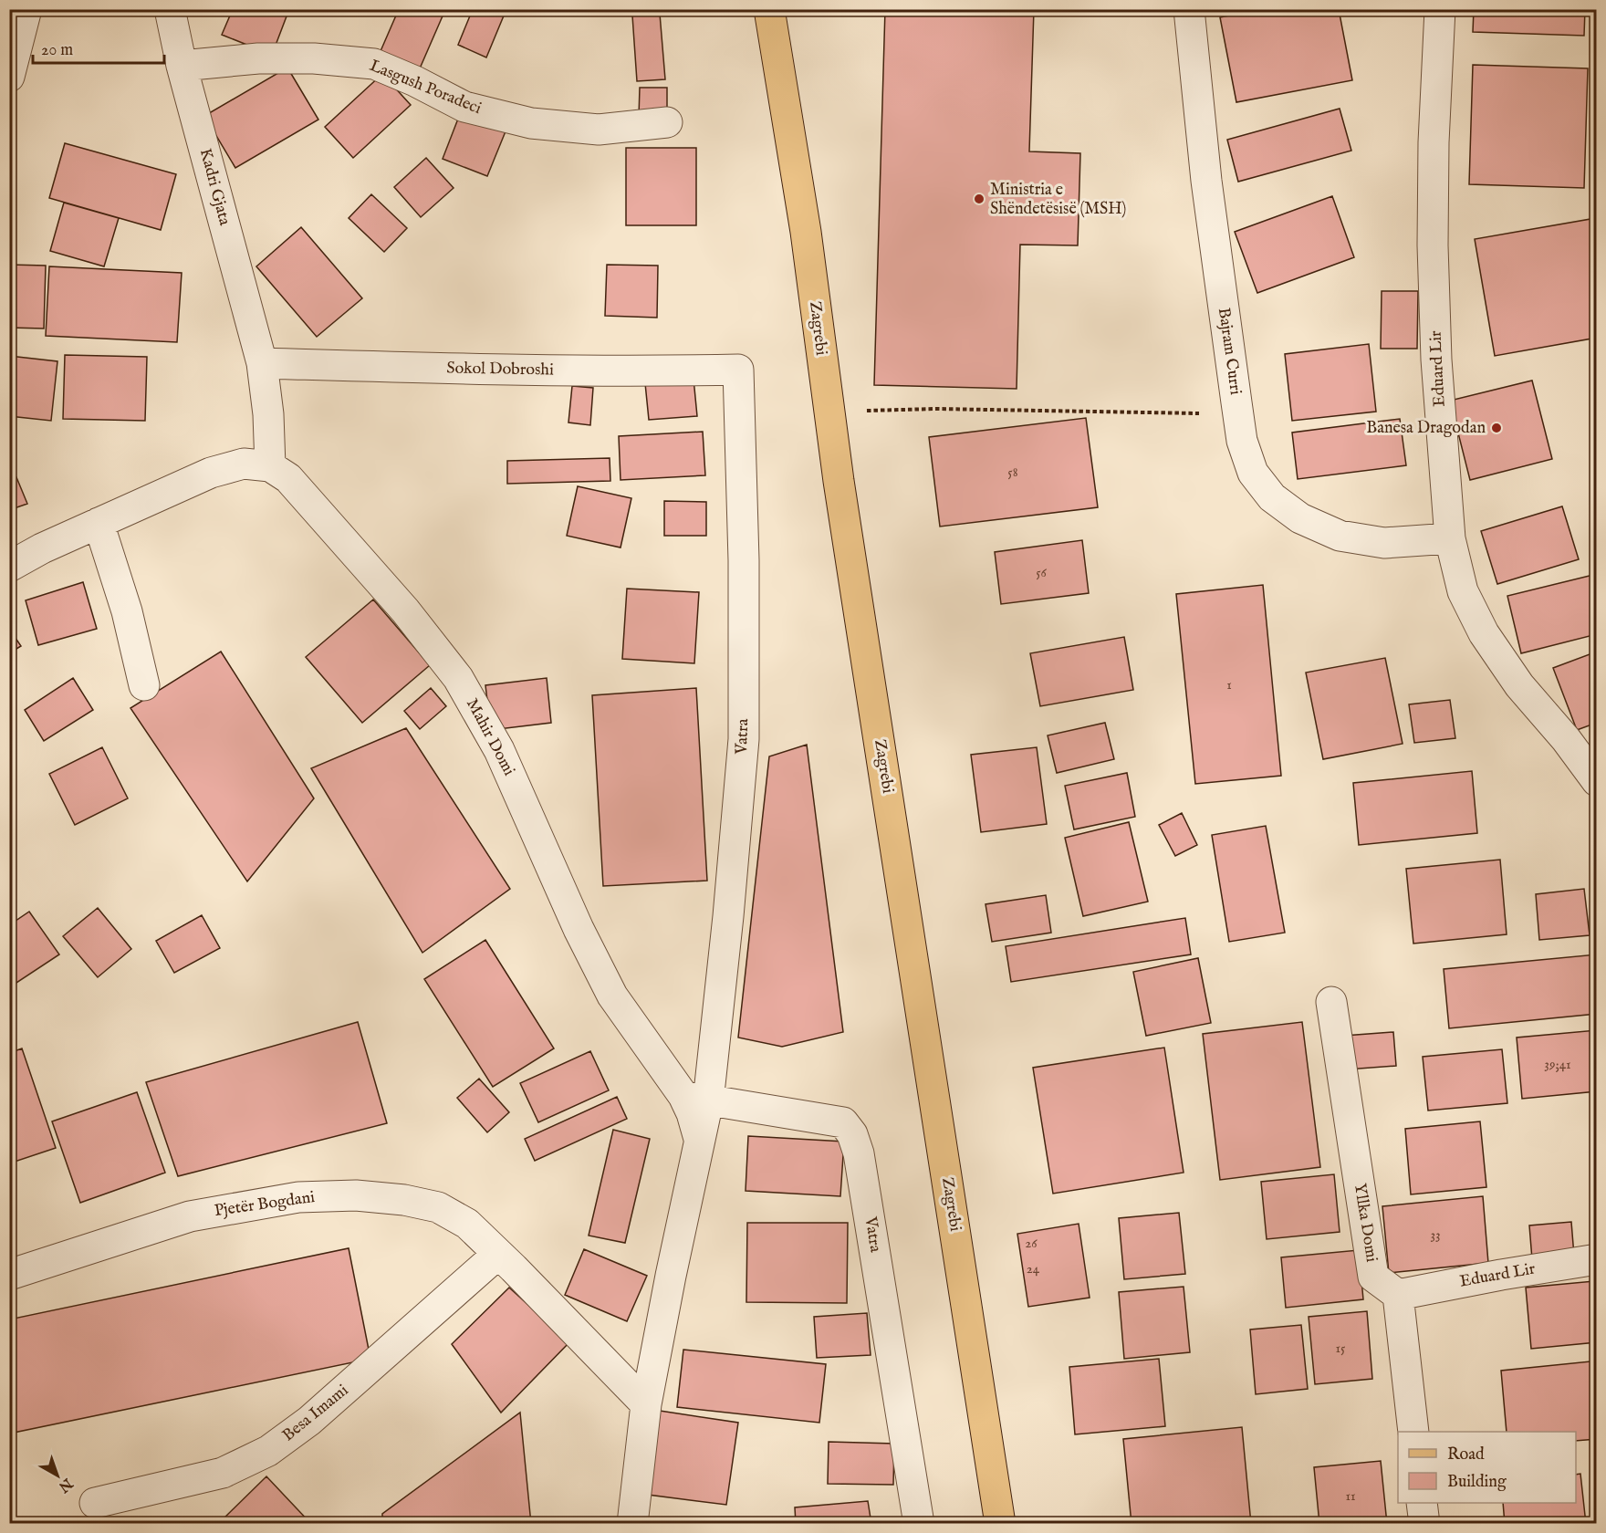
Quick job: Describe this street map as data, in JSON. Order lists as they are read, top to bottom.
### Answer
{
  "streets": {
    "main road": ["Zagrebi"],
    "street": [
      "Lasgush Poradeci",
      "Kadri Gjata",
      "Bajram Curri",
      "Eduard Lir",
      "Sokol Dobroshi",
      "Vatra",
      "Mahir Domi",
      "Pjetër Bogdani",
      "Yllka Domi",
      "Besa Imami"
    ]
  },
  "crossings": [
    ["Lasgush Poradeci", "Kadri Gjata"],
    ["Kadri Gjata", "Sokol Dobroshi"],
    ["Bajram Curri", "Eduard Lir"],
    ["Eduard Lir", "Yllka Domi"],
    ["Sokol Dobroshi", "Vatra"],
    ["Vatra", "Mahir Domi"],
    ["Mahir Domi", "Pjetër Bogdani"],
    ["Pjetër Bogdani", "Besa Imami"]
  ],
  "places": ["Ministria e Shëndetësisë (MSH)", "Banesa Dragodan"],
  "house_numbers": [
    "58",
    "56",
    "1",
    "39;41",
    "33",
    "26",
    "24",
    "15",
    "11"
  ],
  "legend": ["Road", "Building"],
  "scale_bar": "20 m",
  "north": "bottom right"
}
